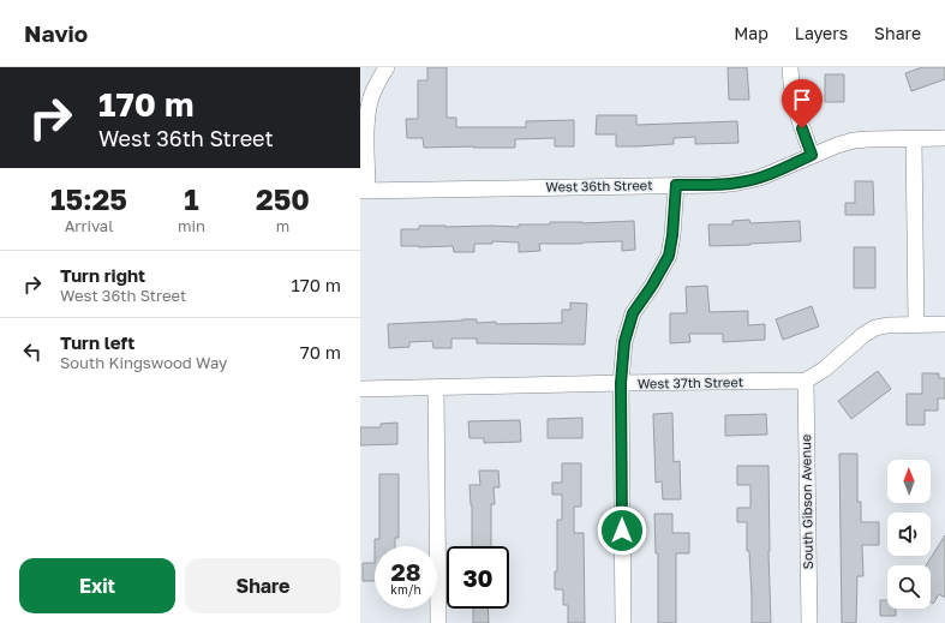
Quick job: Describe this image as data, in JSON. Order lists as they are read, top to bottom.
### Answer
{
  "streets": {
    "street": ["West 36th Street", "West 37th Street", "South Gibson Avenue"]
  },
  "crossings": [
    ["West 37th Street", "South Gibson Avenue"]
  ],
  "north": "top",
  "page": {
    "header": "Navio",
    "nav": ["Map", "Layers", "Share"],
    "turn": ["170 m", "West 36th Street"],
    "eta": [
      "15:25",
      "Arrival",
      "1",
      "min",
      "250",
      "m"
    ],
    "list": [
      {
        "name": "Turn right",
        "note": "West 36th Street",
        "value": "170 m"
      },
      {
        "name": "Turn left",
        "note": "South Kingswood Way",
        "value": "70 m"
      }
    ],
    "speed": "28 km/h",
    "limit": "30",
    "buttons": ["Exit", "Share"]
  }
}
